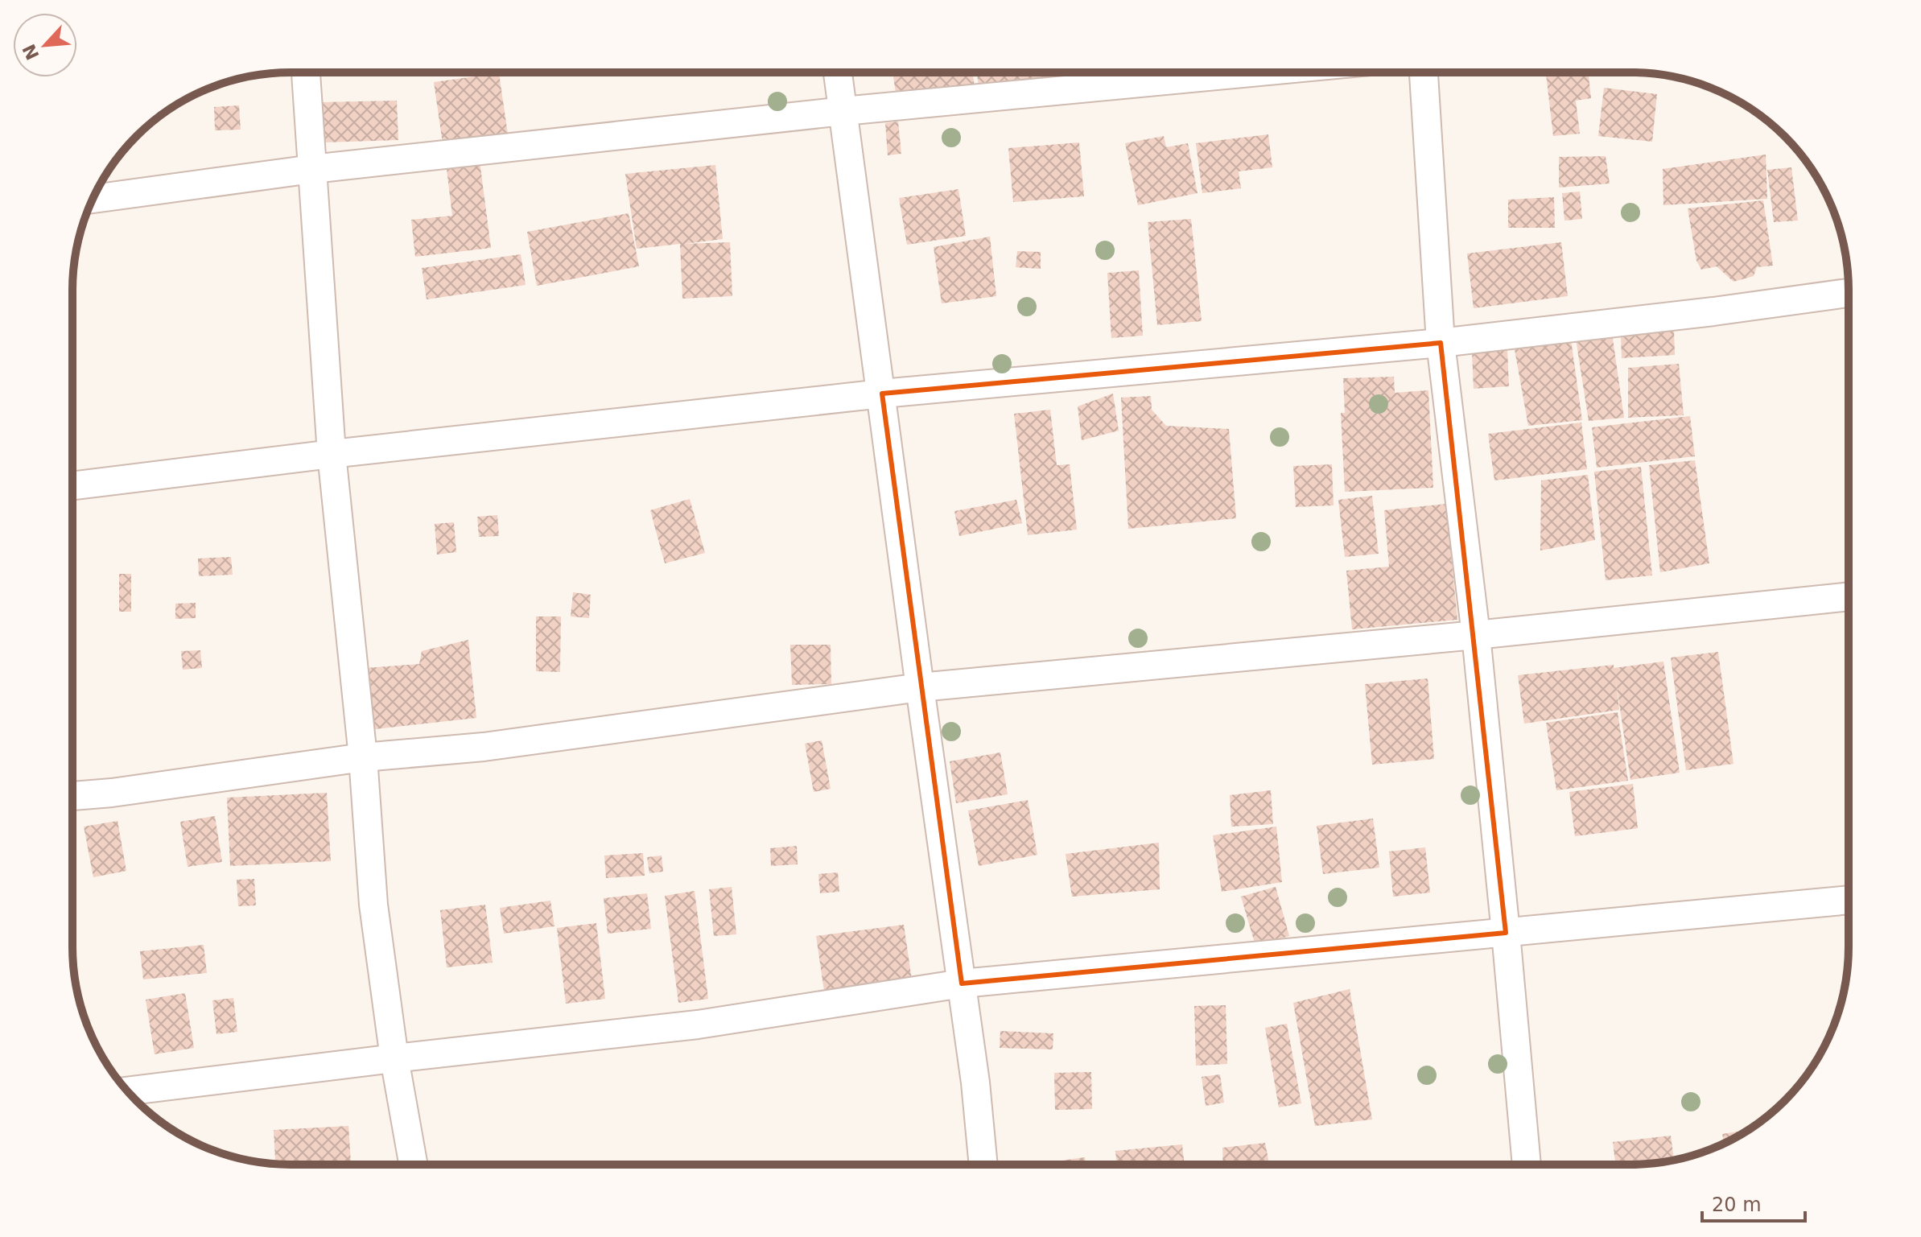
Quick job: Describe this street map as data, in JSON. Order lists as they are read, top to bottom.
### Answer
{
  "scale_bar": "20 m",
  "north": "bottom left"
}
